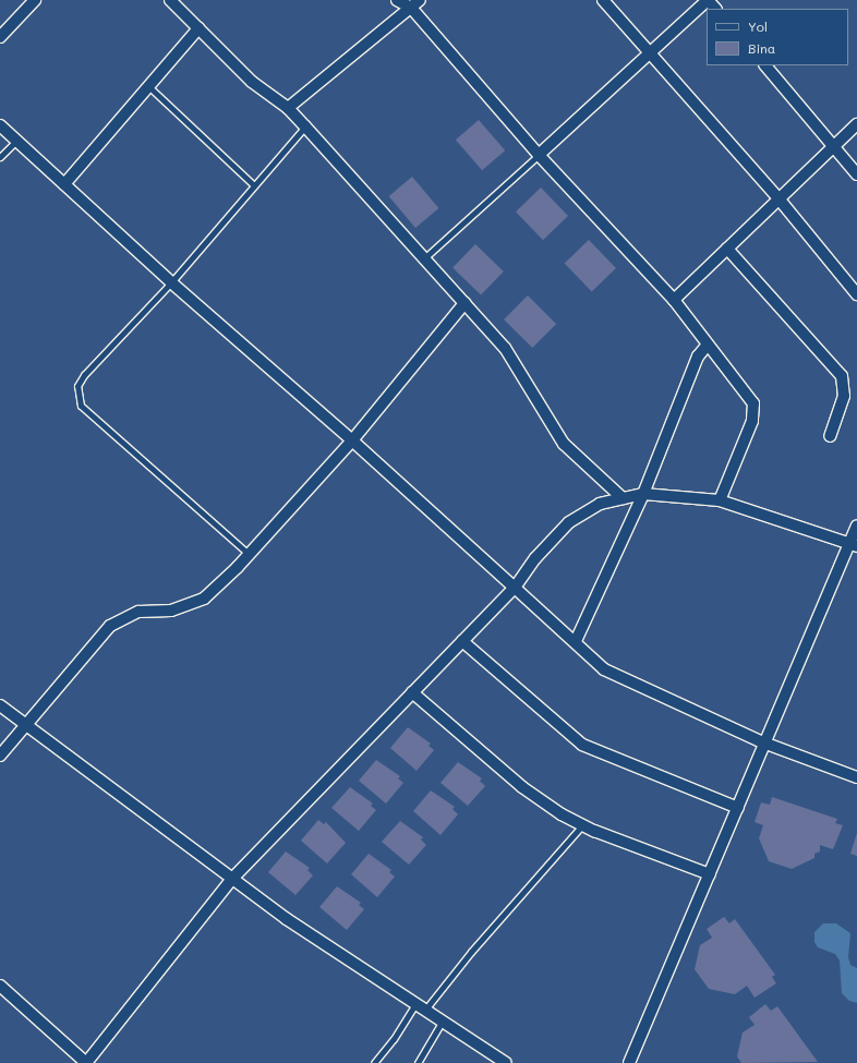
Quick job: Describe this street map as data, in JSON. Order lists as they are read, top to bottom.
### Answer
{
  "legend": ["Yol", "Bina"]
}
